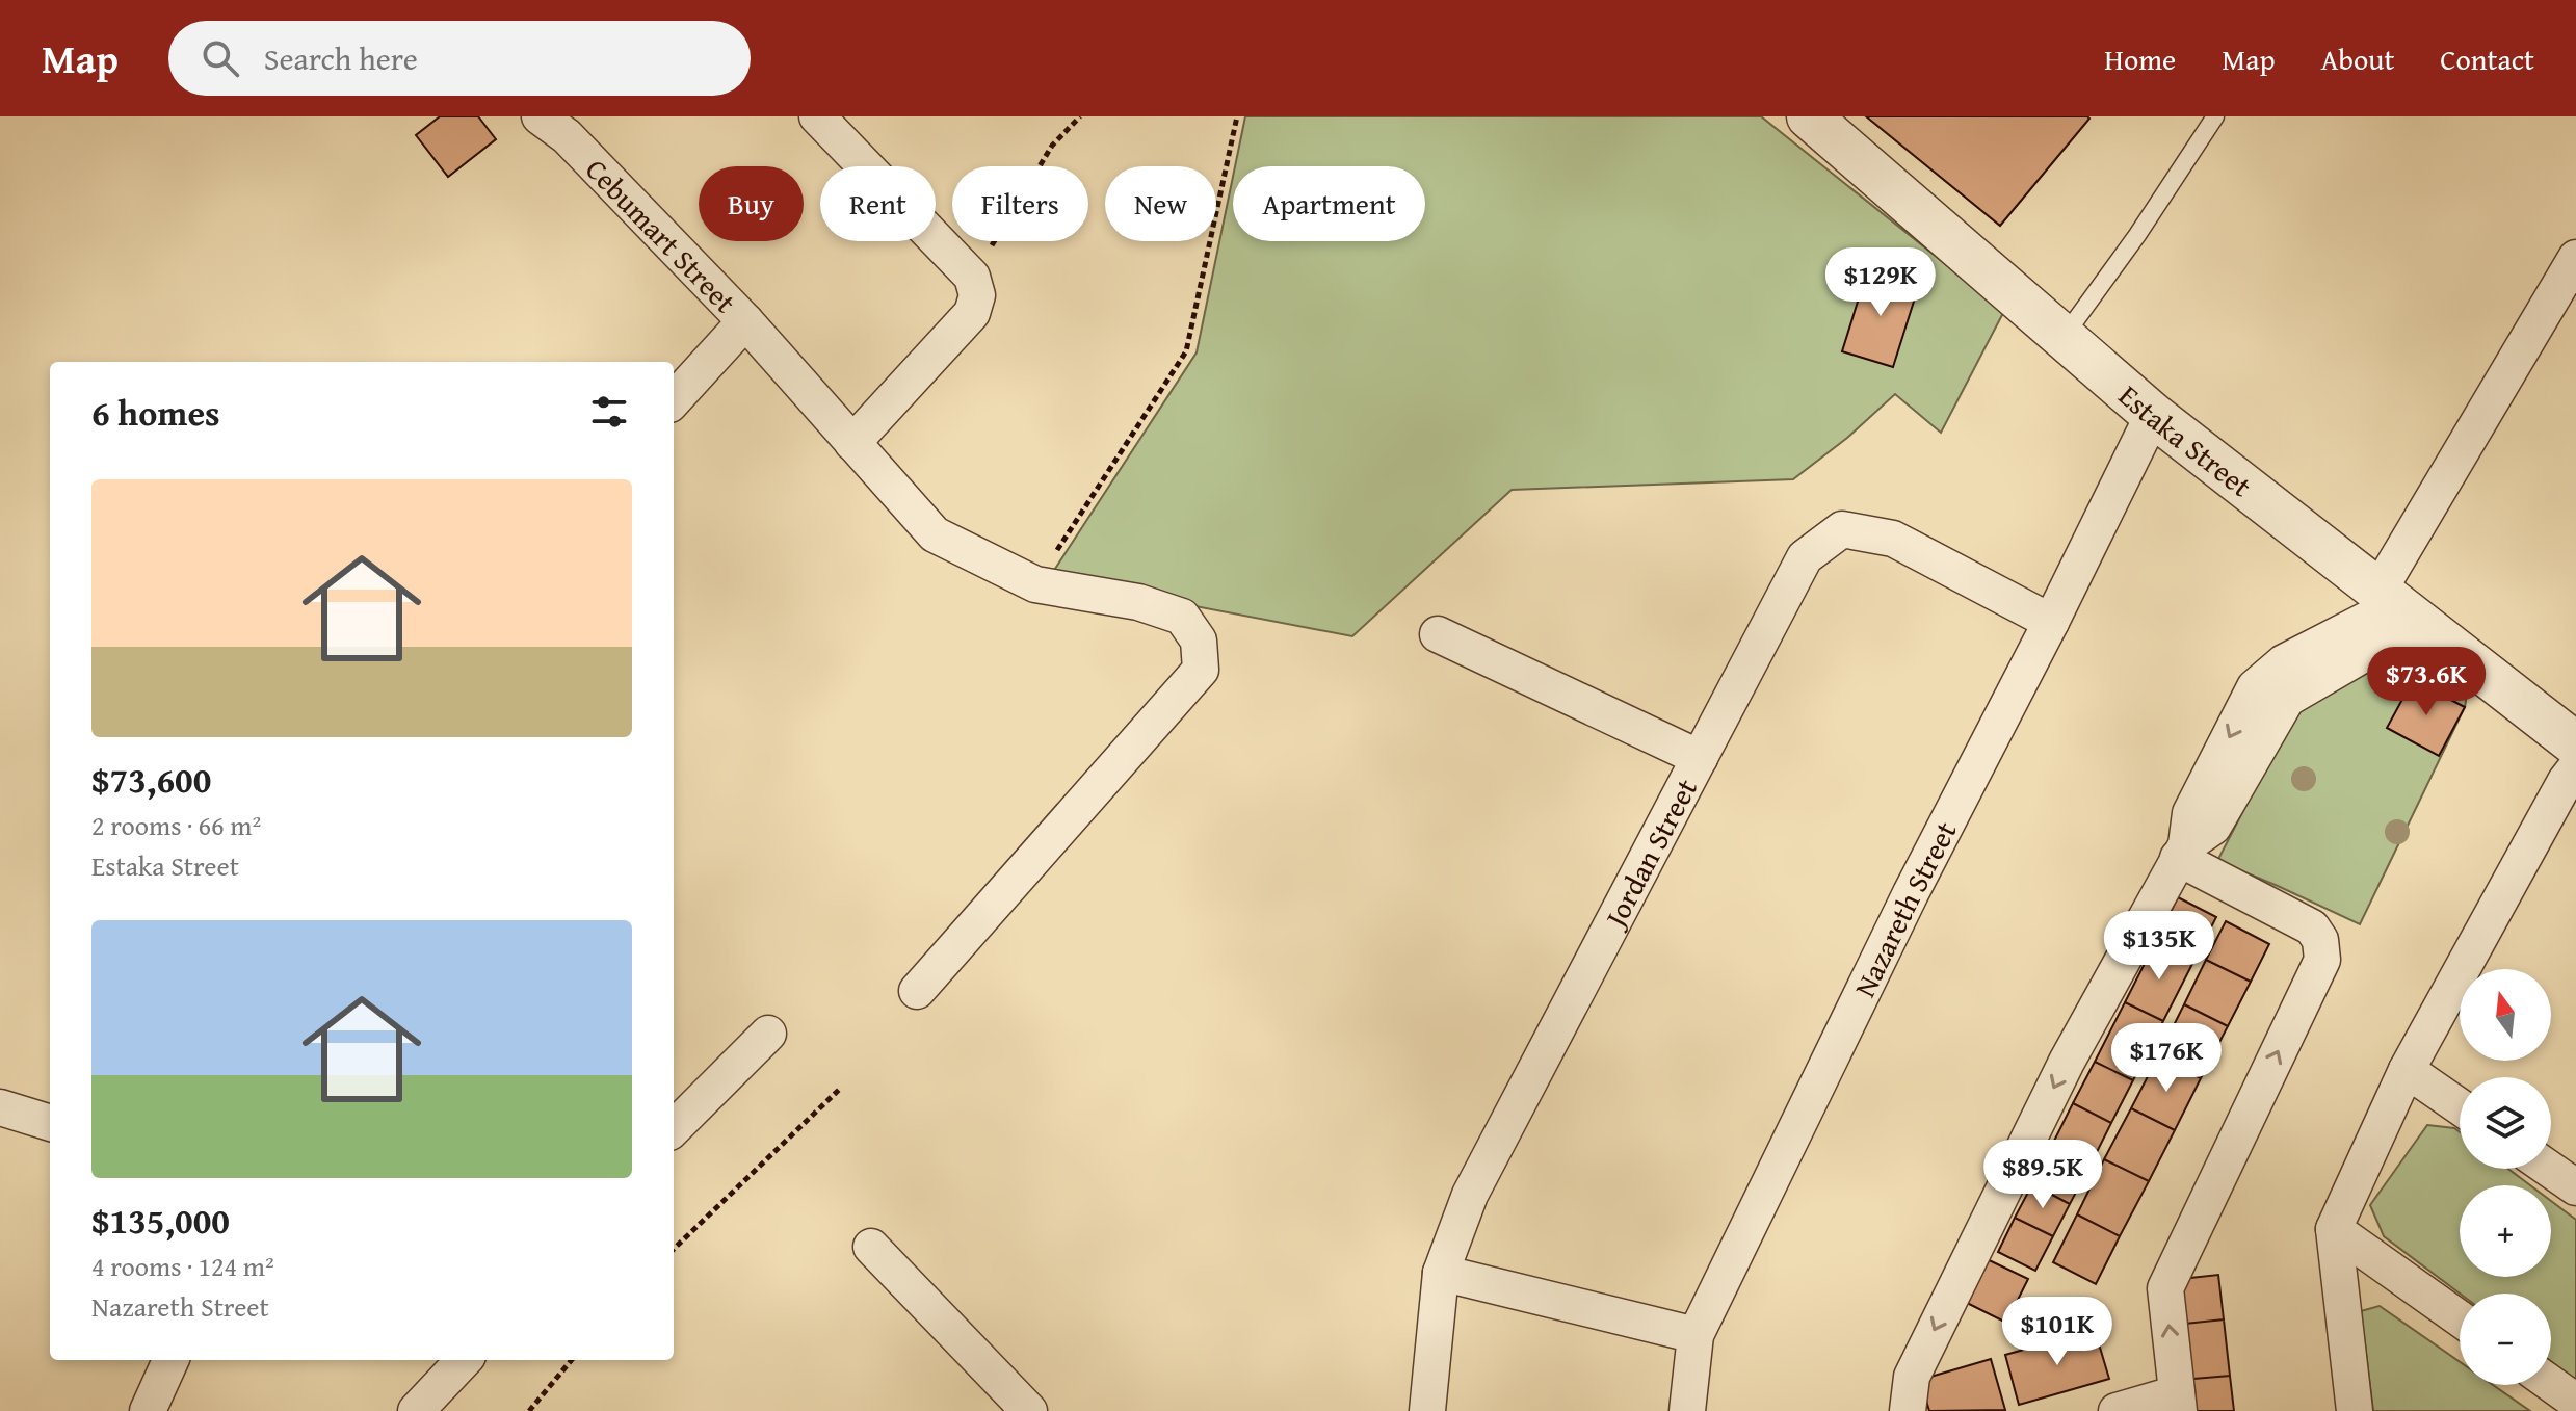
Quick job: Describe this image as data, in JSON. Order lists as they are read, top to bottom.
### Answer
{
  "streets": {
    "street": [
      "Cebumart Street",
      "Estaka Street",
      "Jordan Street",
      "Nazareth Street"
    ]
  },
  "crossings": [
    ["Estaka Street", "Nazareth Street"],
    ["Jordan Street", "Nazareth Street"]
  ],
  "north": "top",
  "page": {
    "header": "Map",
    "search": "Search here",
    "nav": [
      "Home",
      "Map",
      "About",
      "Contact"
    ],
    "chip": [
      "Buy",
      "Rent",
      "Filters",
      "New",
      "Apartment"
    ],
    "price": [
      "$129K",
      "$73.6K",
      "$135K",
      "$176K",
      "$89.5K",
      "$101K"
    ],
    "heading": "6 homes",
    "list": [
      {
        "name": "$73,600",
        "note": "2 rooms · 66 m² · Estaka Street"
      },
      {
        "name": "$135,000",
        "note": "4 rooms · 124 m² · Nazareth Street"
      }
    ],
    "map_buttons": ["+", "−"]
  }
}
